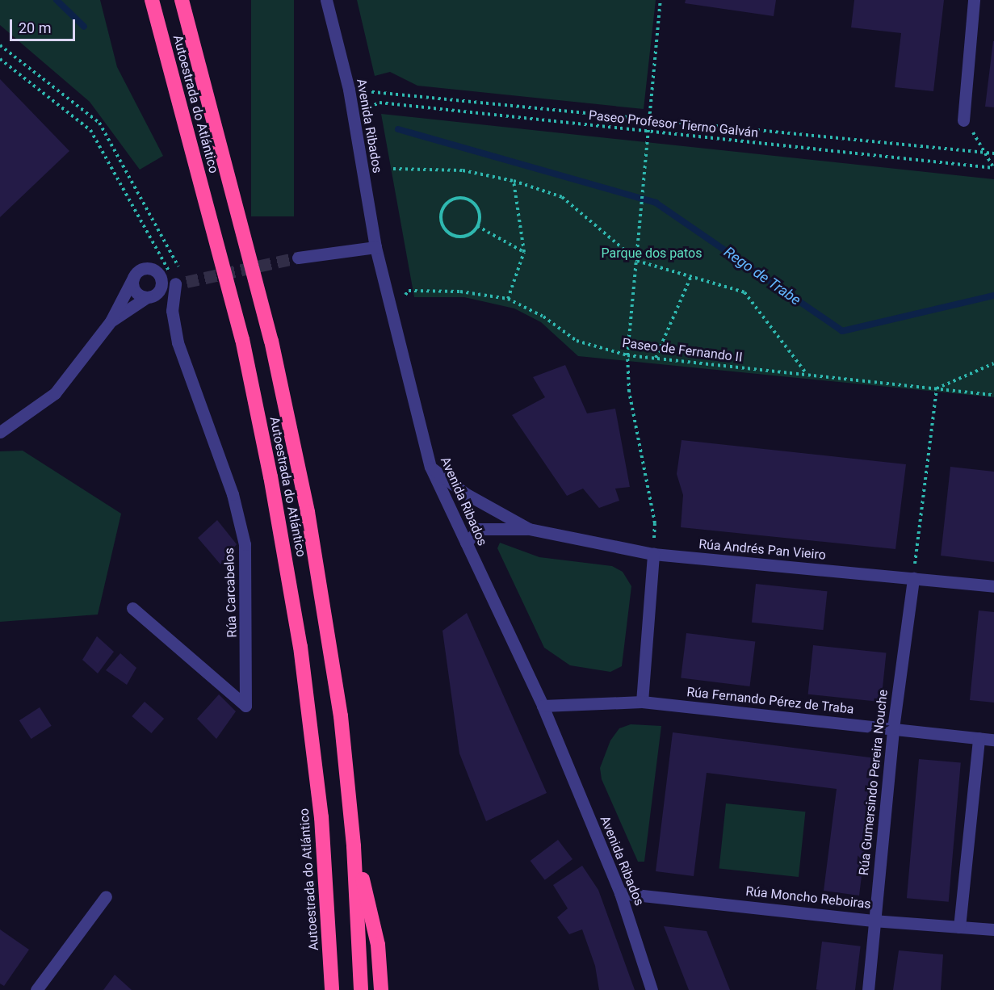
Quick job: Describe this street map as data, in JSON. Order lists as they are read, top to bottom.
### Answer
{
  "streets": {
    "highway": ["Autoestrada do Atlántico"],
    "street": [
      "Avenida Ribados",
      "Rúa Andrés Pan Vieiro",
      "Rúa Carcabelos",
      "Rúa Fernando Pérez de Traba",
      "Rúa Gumersindo Pereira Nouche",
      "Rúa Moncho Reboiras"
    ],
    "path": ["Paseo Profesor Tierno Galván", "Paseo de Fernando II"]
  },
  "crossings": [
    ["Paseo Profesor Tierno Galván", "Avenida Ribados"],
    ["Avenida Ribados", "Paseo de Fernando II"],
    ["Avenida Ribados", "Rúa Andrés Pan Vieiro"],
    ["Avenida Ribados", "Rúa Fernando Pérez de Traba"],
    ["Avenida Ribados", "Rúa Moncho Reboiras"],
    ["Rúa Andrés Pan Vieiro", "Rúa Gumersindo Pereira Nouche"],
    ["Rúa Fernando Pérez de Traba", "Rúa Gumersindo Pereira Nouche"],
    ["Rúa Gumersindo Pereira Nouche", "Rúa Moncho Reboiras"]
  ],
  "water": ["Rego de Trabe"],
  "parks": ["Parque dos patos"],
  "scale_bar": "20 m"
}
